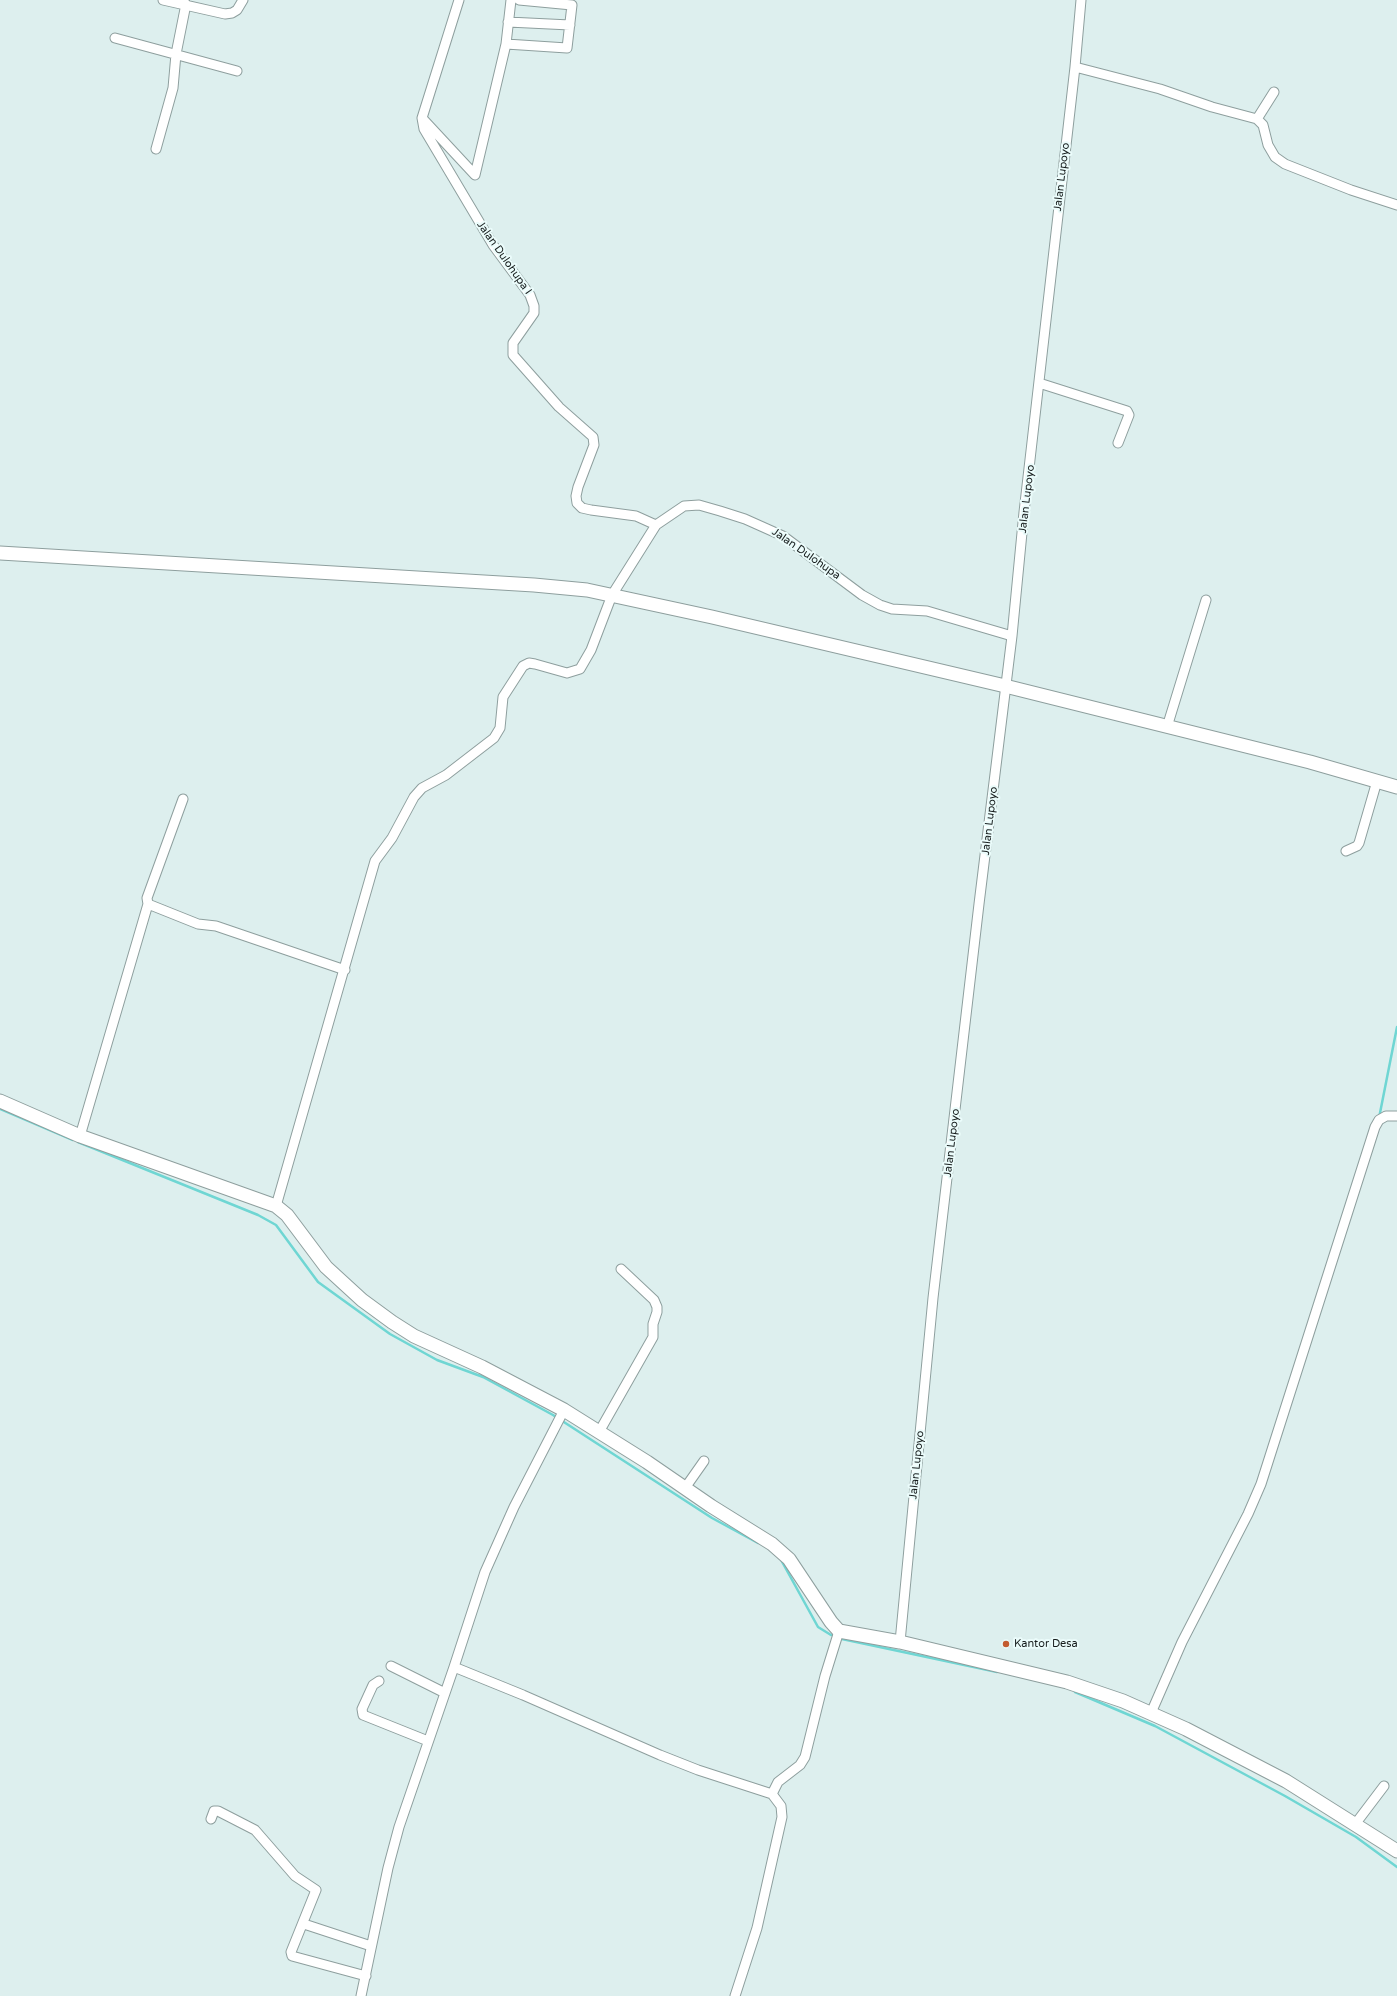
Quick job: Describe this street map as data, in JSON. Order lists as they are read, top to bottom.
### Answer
{
  "streets": {
    "street": ["Jalan Lupoyo", "Jalan Dulohupa I", "Jalan Dulohupa"]
  },
  "crossings": [
    ["Jalan Lupoyo", "Jalan Dulohupa"],
    ["Jalan Dulohupa I", "Jalan Dulohupa"]
  ],
  "places": ["Kantor Desa"]
}
